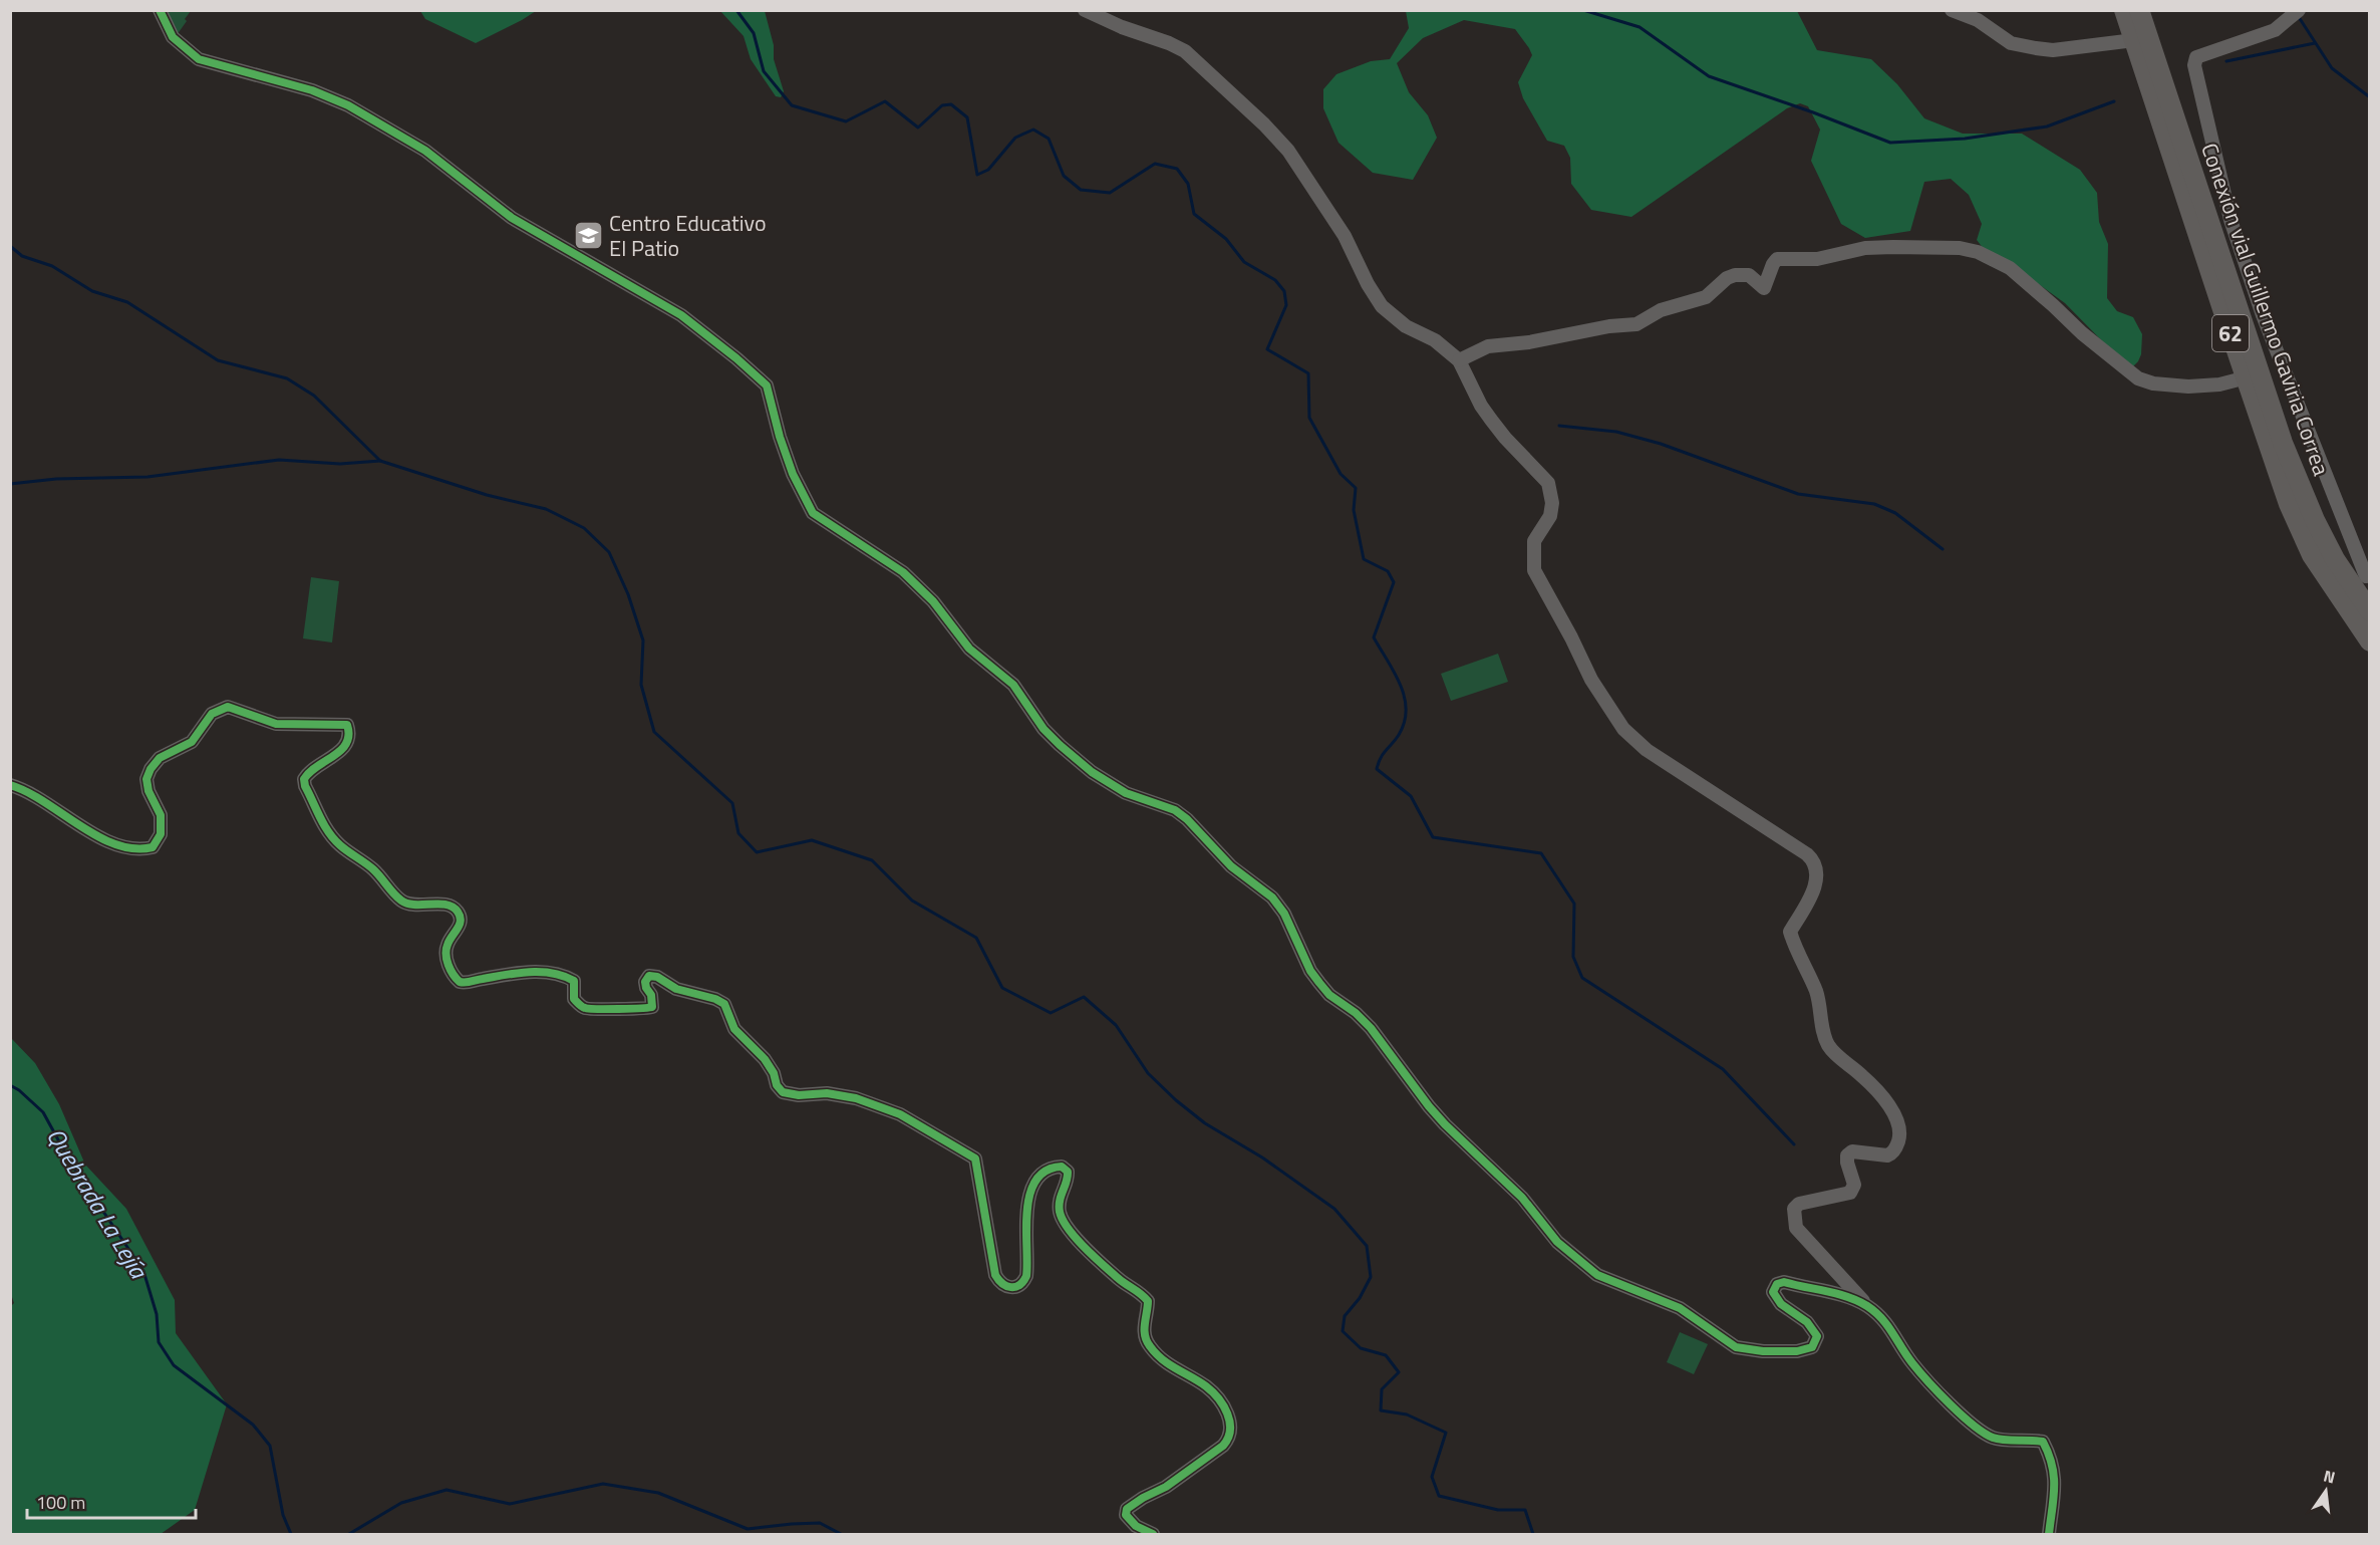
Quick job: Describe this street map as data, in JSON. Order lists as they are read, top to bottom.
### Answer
{
  "streets": {
    "highway": ["Conexión vial Guillermo Gaviria Correa", "62"]
  },
  "water": ["Quebrada La Lejía"],
  "places": {
    "school or university": ["Centro Educativo El Patio"]
  },
  "scale_bar": "100 m",
  "north": "top"
}
